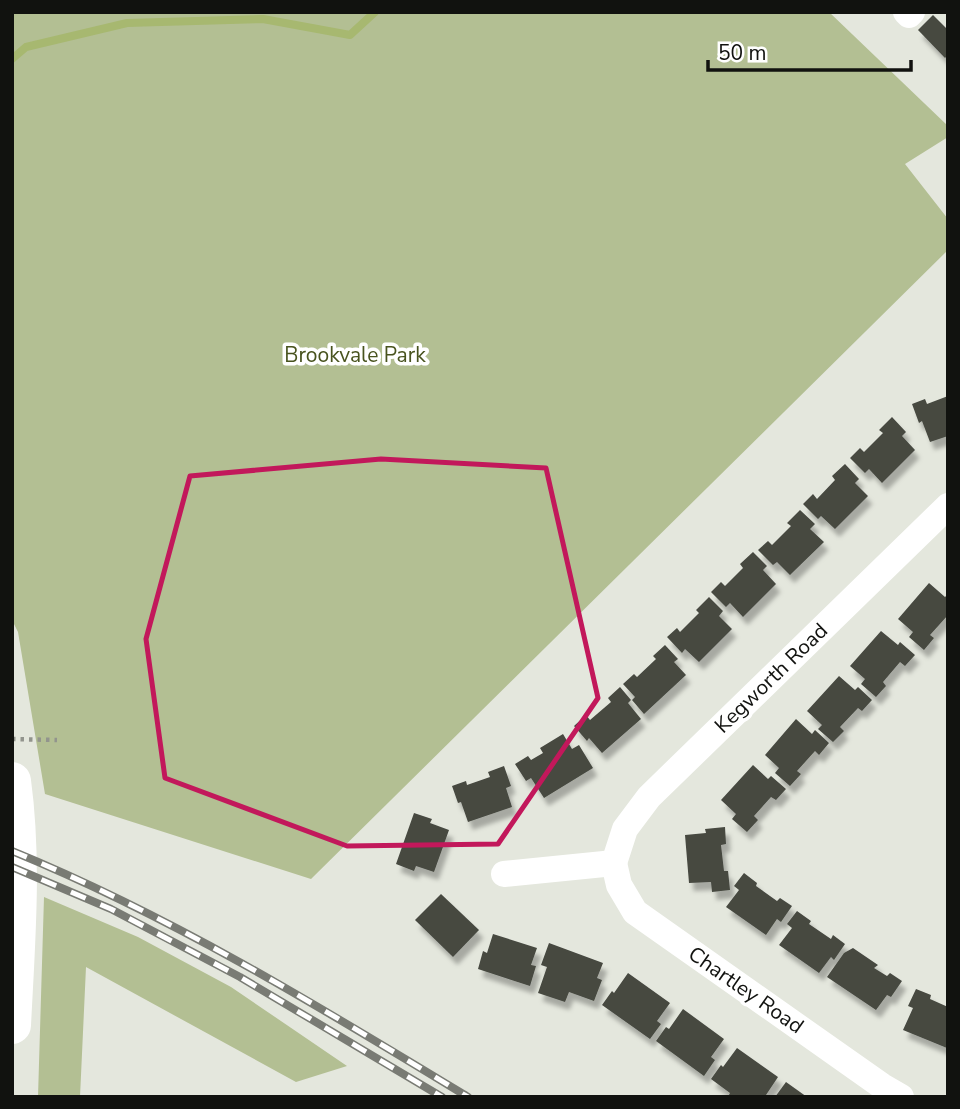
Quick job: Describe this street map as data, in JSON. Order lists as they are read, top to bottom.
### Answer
{
  "streets": {
    "street": ["Kegworth Road", "Chartley Road"]
  },
  "crossings": [
    ["Kegworth Road", "Chartley Road"]
  ],
  "parks": ["Brookvale Park"],
  "scale_bar": "50 m"
}
